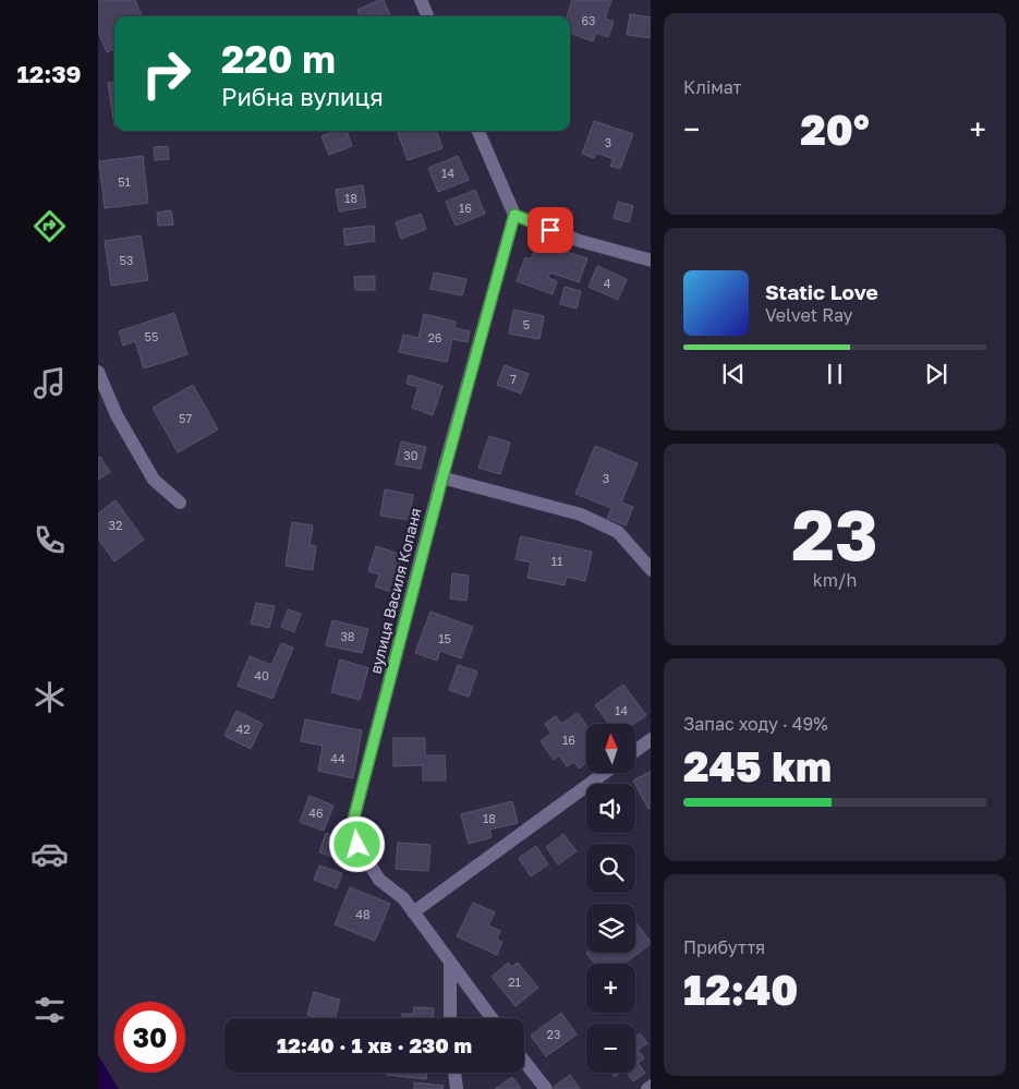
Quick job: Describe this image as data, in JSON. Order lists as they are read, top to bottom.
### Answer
{
  "streets": {
    "street": ["вулиця Василя Копаня"]
  },
  "house_numbers": [
    "63",
    "3",
    "14",
    "51",
    "18",
    "16",
    "53",
    "4",
    "5",
    "55",
    "26",
    "7",
    "57",
    "30",
    "3",
    "32",
    "11",
    "38",
    "15",
    "40",
    "14",
    "42",
    "16",
    "44",
    "46",
    "18",
    "48",
    "21",
    "23"
  ],
  "north": "top",
  "page": {
    "tabs": "12:39",
    "tile": [
      "Клімат",
      ["23", "km/h"],
      ["Запас ходу · 49%", "245 km"],
      ["Прибуття", "12:40"]
    ],
    "turn": ["220 m", "Рибна вулиця"],
    "heat": ["−", "20°", "+"],
    "song": ["Static Love", "Velvet Ray"],
    "map_buttons": ["+", "−"],
    "limit": "30",
    "trip": "12:40 · 1 хв · 230 m"
  }
}
